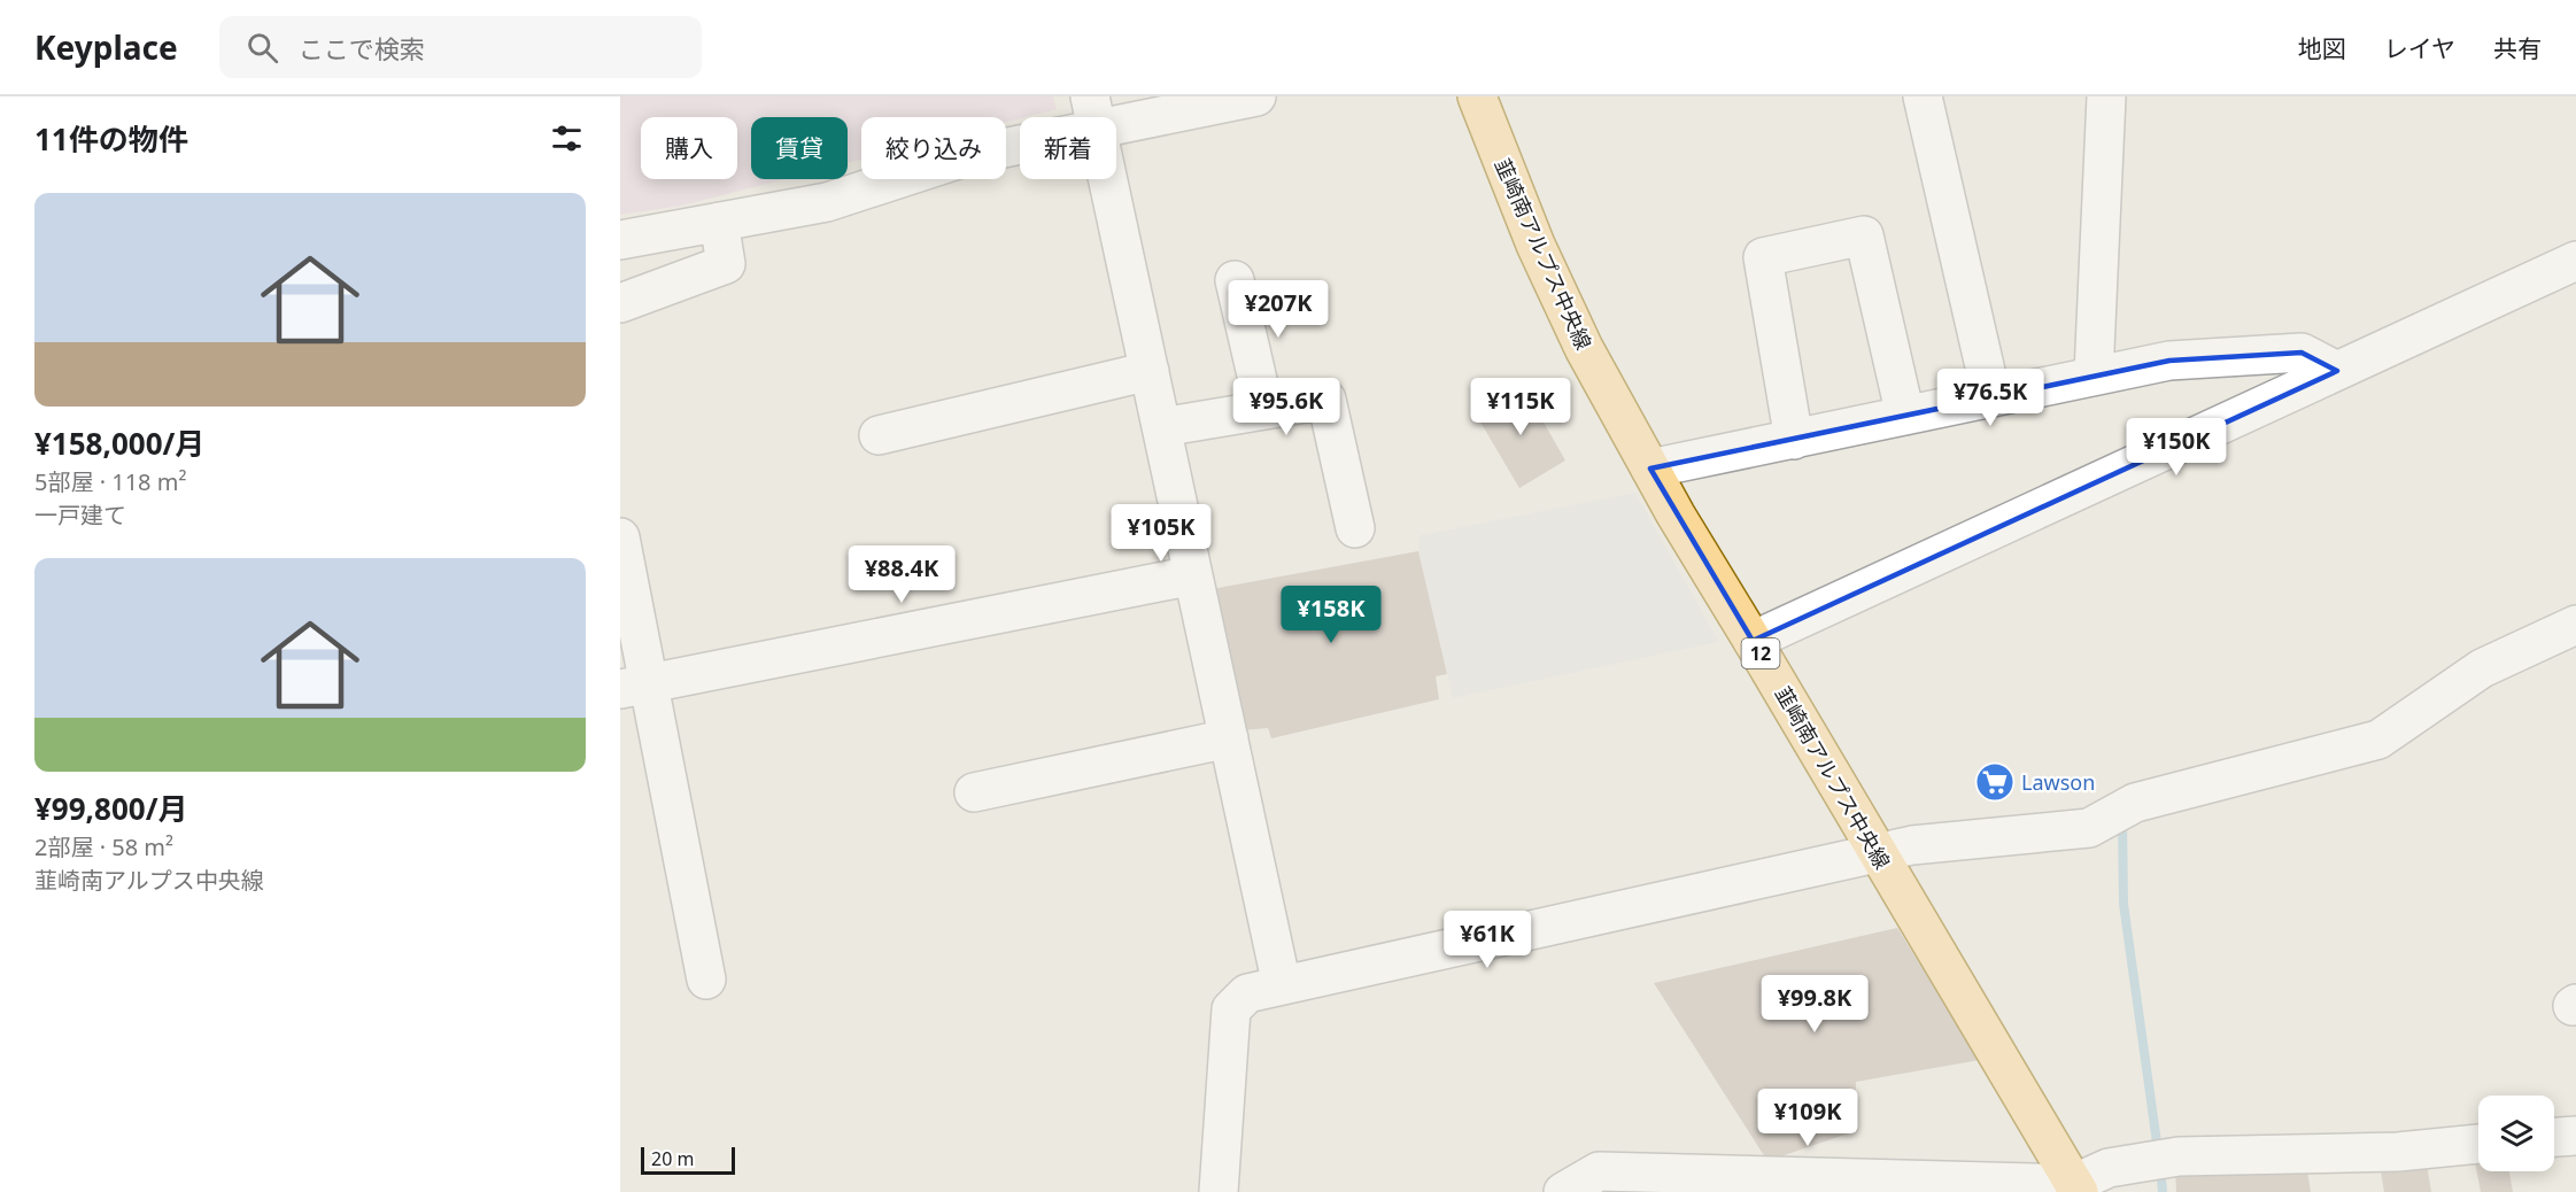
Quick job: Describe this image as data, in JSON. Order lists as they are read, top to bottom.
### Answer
{
  "streets": {
    "main road": ["韮崎南アルプス中央線", "12"]
  },
  "places": {
    "supermarket": ["Lawson"]
  },
  "scale_bar": "20 m",
  "page": {
    "header": "Keyplace",
    "search": "ここで検索",
    "nav": ["地図", "レイヤ", "共有"],
    "heading": "11件の物件",
    "chip": [
      "購入",
      "賃貸",
      "絞り込み",
      "新着"
    ],
    "list": [
      {
        "name": "¥158,000/月",
        "note": "5部屋 · 118 m² · 一戸建て"
      },
      {
        "name": "¥99,800/月",
        "note": "2部屋 · 58 m² · 韮崎南アルプス中央線"
      }
    ],
    "price": [
      "¥207K",
      "¥76.5K",
      "¥95.6K",
      "¥115K",
      "¥150K",
      "¥105K",
      "¥88.4K",
      "¥158K",
      "¥61K",
      "¥99.8K",
      "¥109K"
    ],
    "scale": "20 m"
  }
}
